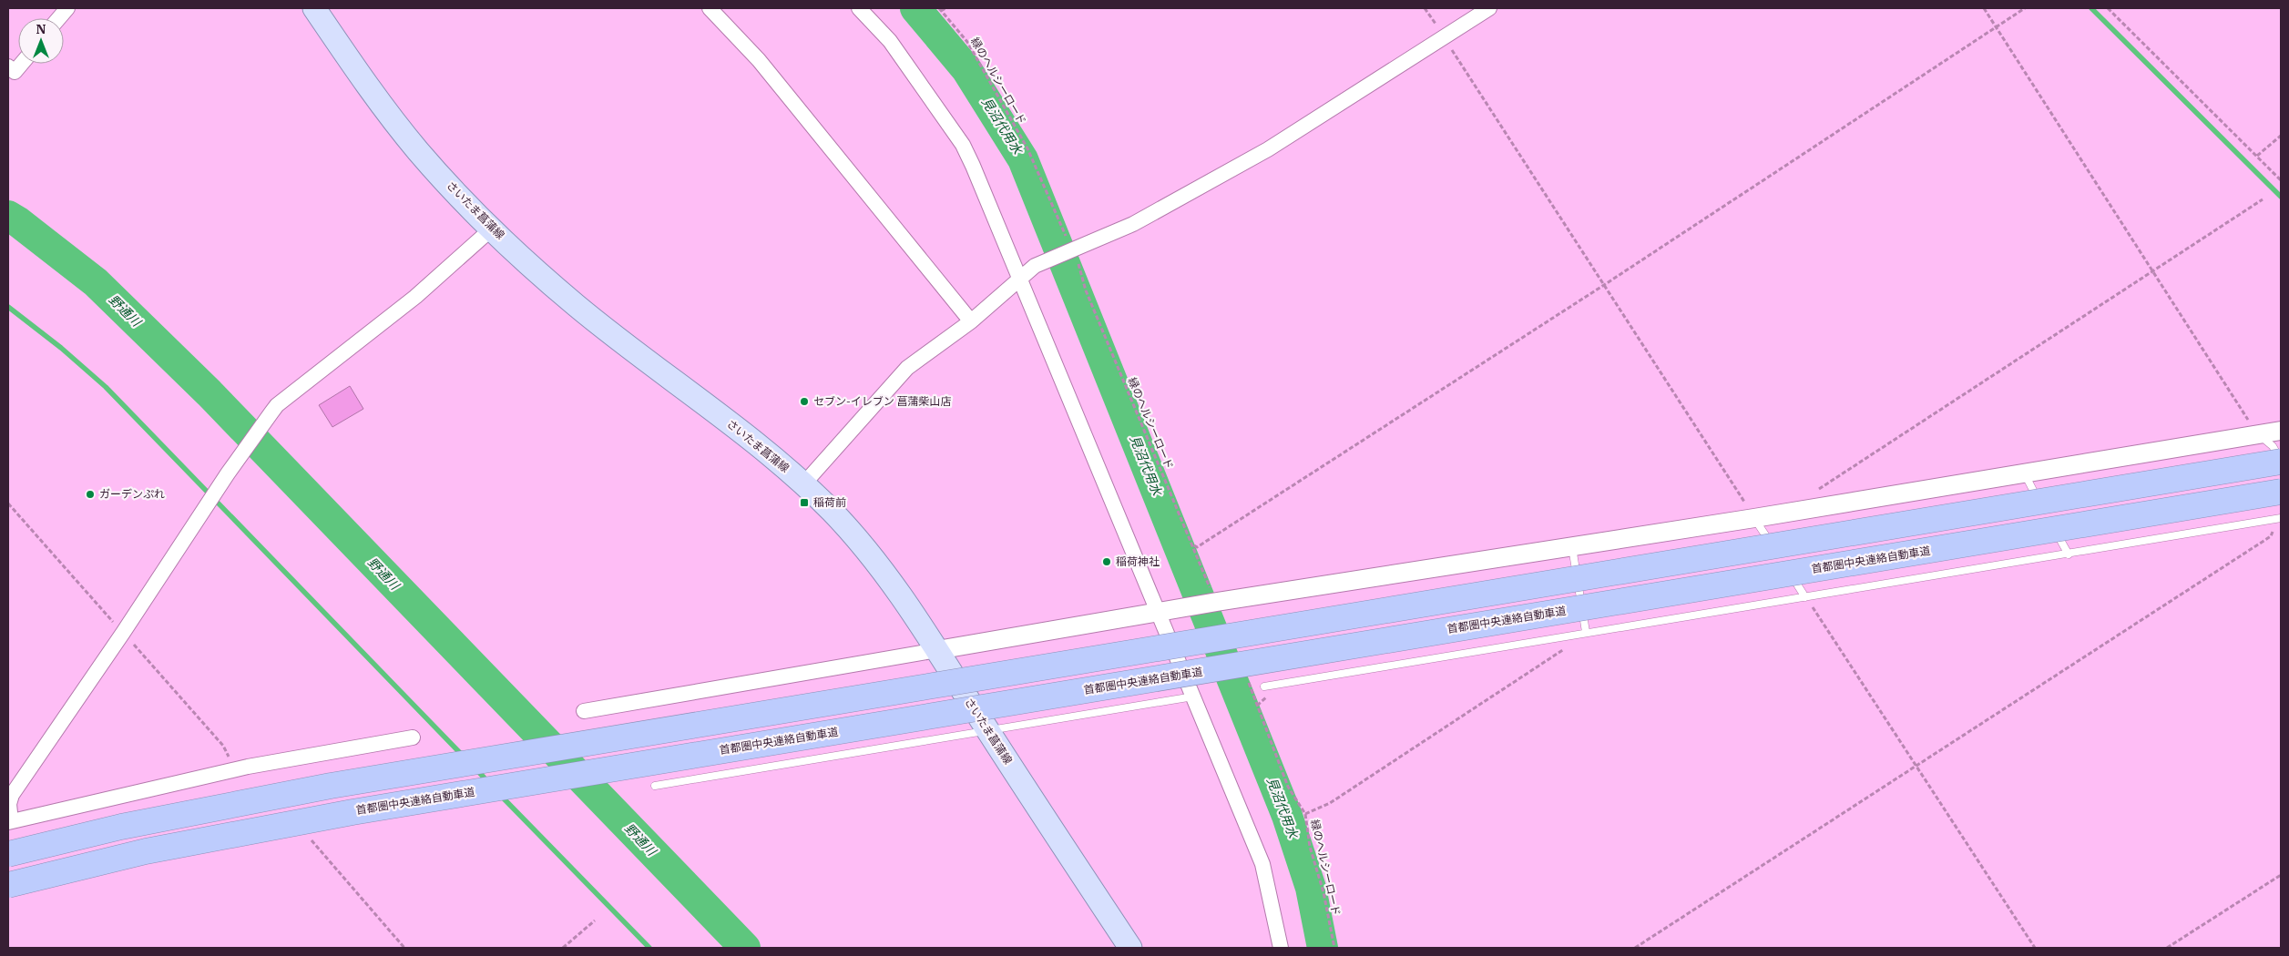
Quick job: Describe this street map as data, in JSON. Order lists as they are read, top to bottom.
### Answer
{
  "streets": {
    "highway": ["首都圏中央連絡自動車道"],
    "main road": ["さいたま菖蒲線"],
    "path": ["緑のヘルシーロード"]
  },
  "water": ["見沼代用水", "野通川"],
  "places": {
    "other": ["セブン-イレブン 菖蒲柴山店", "ガーデンぷれ", "稲荷神社"],
    "transit": ["稲荷前"]
  },
  "north": "top"
}
